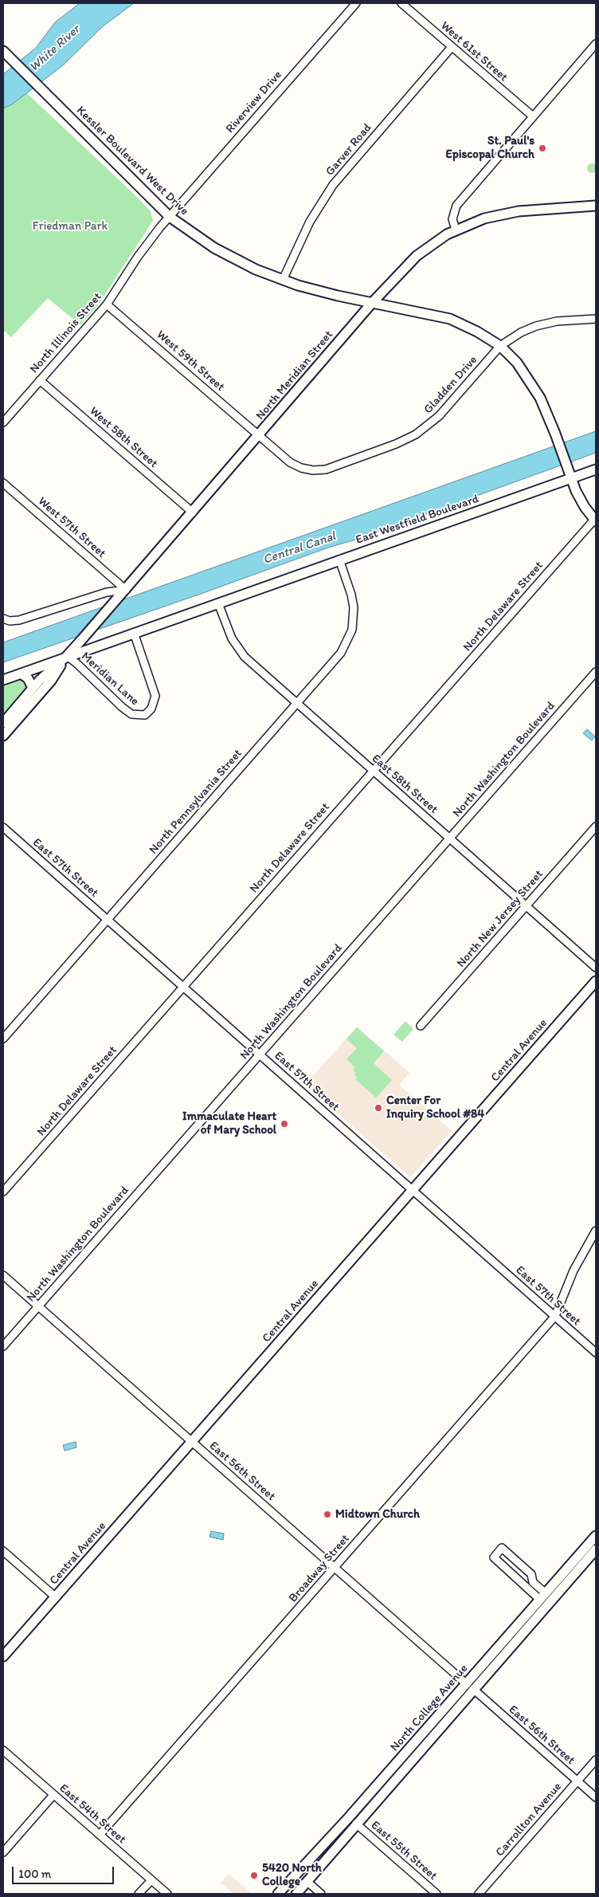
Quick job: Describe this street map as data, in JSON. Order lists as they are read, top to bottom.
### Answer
{
  "streets": {
    "main road": [
      "Kessler Boulevard West Drive",
      "North Meridian Street",
      "East Westfield Boulevard",
      "Central Avenue",
      "North College Avenue"
    ],
    "street": [
      "West 61st Street",
      "Riverview Drive",
      "Garver Road",
      "North Illinois Street",
      "West 59th Street",
      "Gladden Drive",
      "West 58th Street",
      "West 57th Street",
      "North Delaware Street",
      "Meridian Lane",
      "North Washington Boulevard",
      "East 58th Street",
      "North Pennsylvania Street",
      "East 57th Street",
      "North New Jersey Street",
      "East 56th Street",
      "Broadway Street",
      "East 54th Street",
      "Carrollton Avenue",
      "East 55th Street"
    ]
  },
  "crossings": [
    ["West 61st Street", "Garver Road"],
    ["Riverview Drive", "Kessler Boulevard West Drive"],
    ["Riverview Drive", "North Illinois Street"],
    ["Garver Road", "Kessler Boulevard West Drive"],
    ["Kessler Boulevard West Drive", "North Illinois Street"],
    ["Kessler Boulevard West Drive", "North Meridian Street"],
    ["Kessler Boulevard West Drive", "Gladden Drive"],
    ["Kessler Boulevard West Drive", "East Westfield Boulevard"],
    ["Kessler Boulevard West Drive", "North Delaware Street"],
    ["North Illinois Street", "West 59th Street"],
    ["North Illinois Street", "West 58th Street"],
    ["West 59th Street", "North Meridian Street"],
    ["West 59th Street", "Gladden Drive"],
    ["North Meridian Street", "Gladden Drive"],
    ["North Meridian Street", "West 58th Street"],
    ["North Meridian Street", "East Westfield Boulevard"],
    ["North Meridian Street", "West 57th Street"],
    ["North Meridian Street", "Meridian Lane"],
    ["East Westfield Boulevard", "Meridian Lane"],
    ["East Westfield Boulevard", "East 58th Street"],
    ["East Westfield Boulevard", "North Pennsylvania Street"],
    ["North Delaware Street", "East 58th Street"],
    ["North Delaware Street", "East 57th Street"],
    ["North Washington Boulevard", "East 58th Street"],
    ["North Washington Boulevard", "East 57th Street"],
    ["North Washington Boulevard", "East 56th Street"],
    ["East 58th Street", "North Pennsylvania Street"],
    ["East 58th Street", "North New Jersey Street"],
    ["North Pennsylvania Street", "East 57th Street"],
    ["East 57th Street", "Central Avenue"],
    ["East 57th Street", "Broadway Street"],
    ["Central Avenue", "East 56th Street"],
    ["East 56th Street", "Broadway Street"],
    ["East 56th Street", "North College Avenue"],
    ["East 56th Street", "Carrollton Avenue"],
    ["Broadway Street", "East 54th Street"],
    ["North College Avenue", "East 55th Street"]
  ],
  "water": ["White River", "Central Canal"],
  "parks": ["Friedman Park"],
  "places": [
    "St. Paul's Episcopal Church",
    "Center For Inquiry School #84",
    "Immaculate Heart of Mary School",
    "Midtown Church",
    "5420 North College"
  ],
  "scale_bar": "100 m"
}
